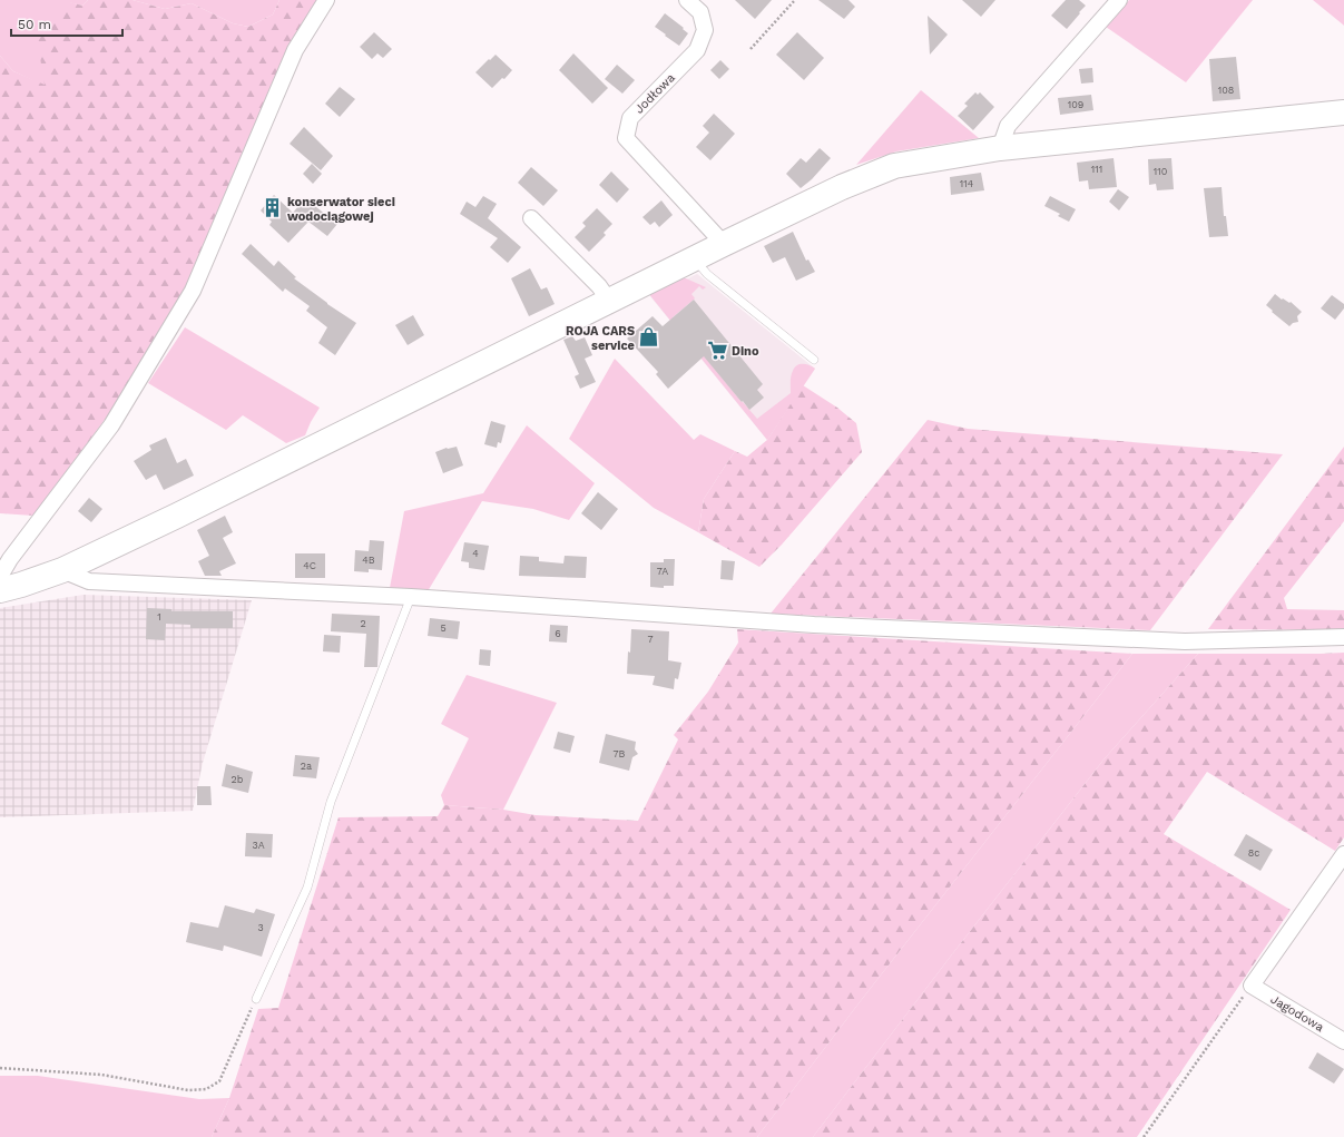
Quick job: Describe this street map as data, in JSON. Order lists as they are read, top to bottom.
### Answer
{
  "streets": {
    "street": ["Jodłowa", "Jagodowa"]
  },
  "places": {
    "building": ["konserwator sieci wodociągowej"],
    "shop": ["ROJA CARS service"],
    "supermarket": ["Dino"]
  },
  "house_numbers": [
    "108",
    "109",
    "111",
    "110",
    "114",
    "4",
    "4B",
    "4C",
    "7A",
    "1",
    "2",
    "5",
    "6",
    "7",
    "7B",
    "2a",
    "2b",
    "3A",
    "8c",
    "3"
  ],
  "scale_bar": "50 m"
}
